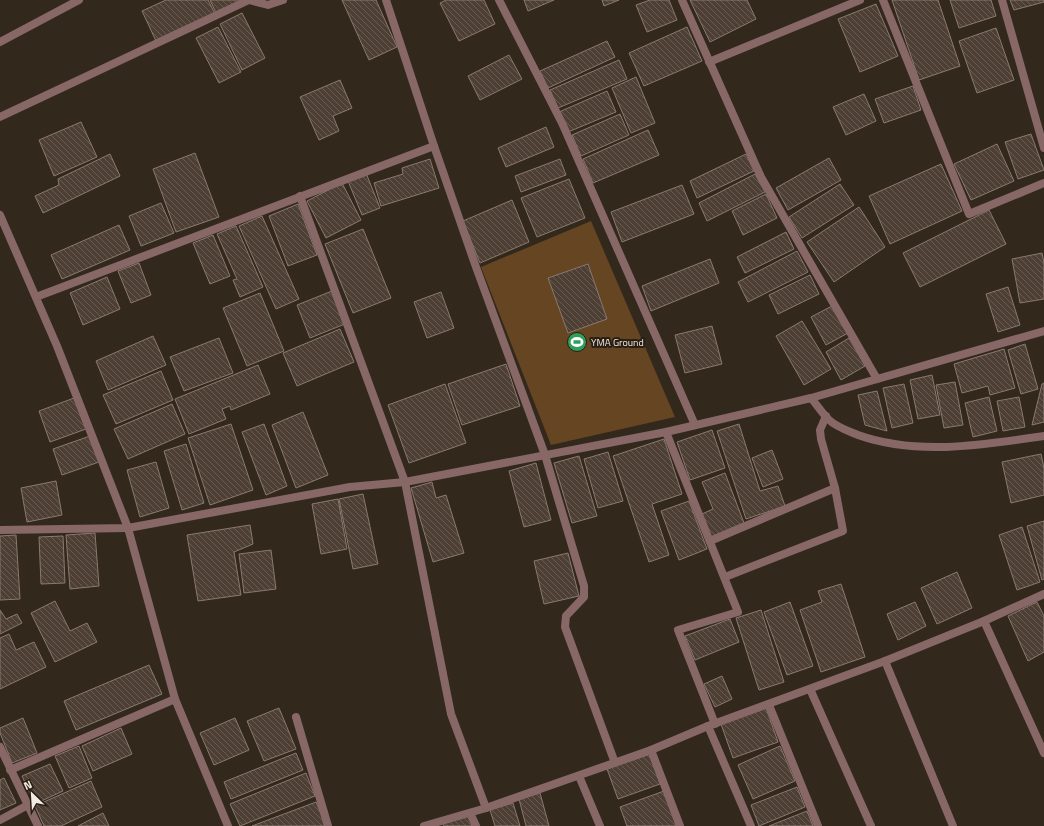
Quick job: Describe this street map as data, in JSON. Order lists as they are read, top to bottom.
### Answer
{
  "places": {
    "sports": ["YMA Ground"]
  },
  "north": "top left"
}
